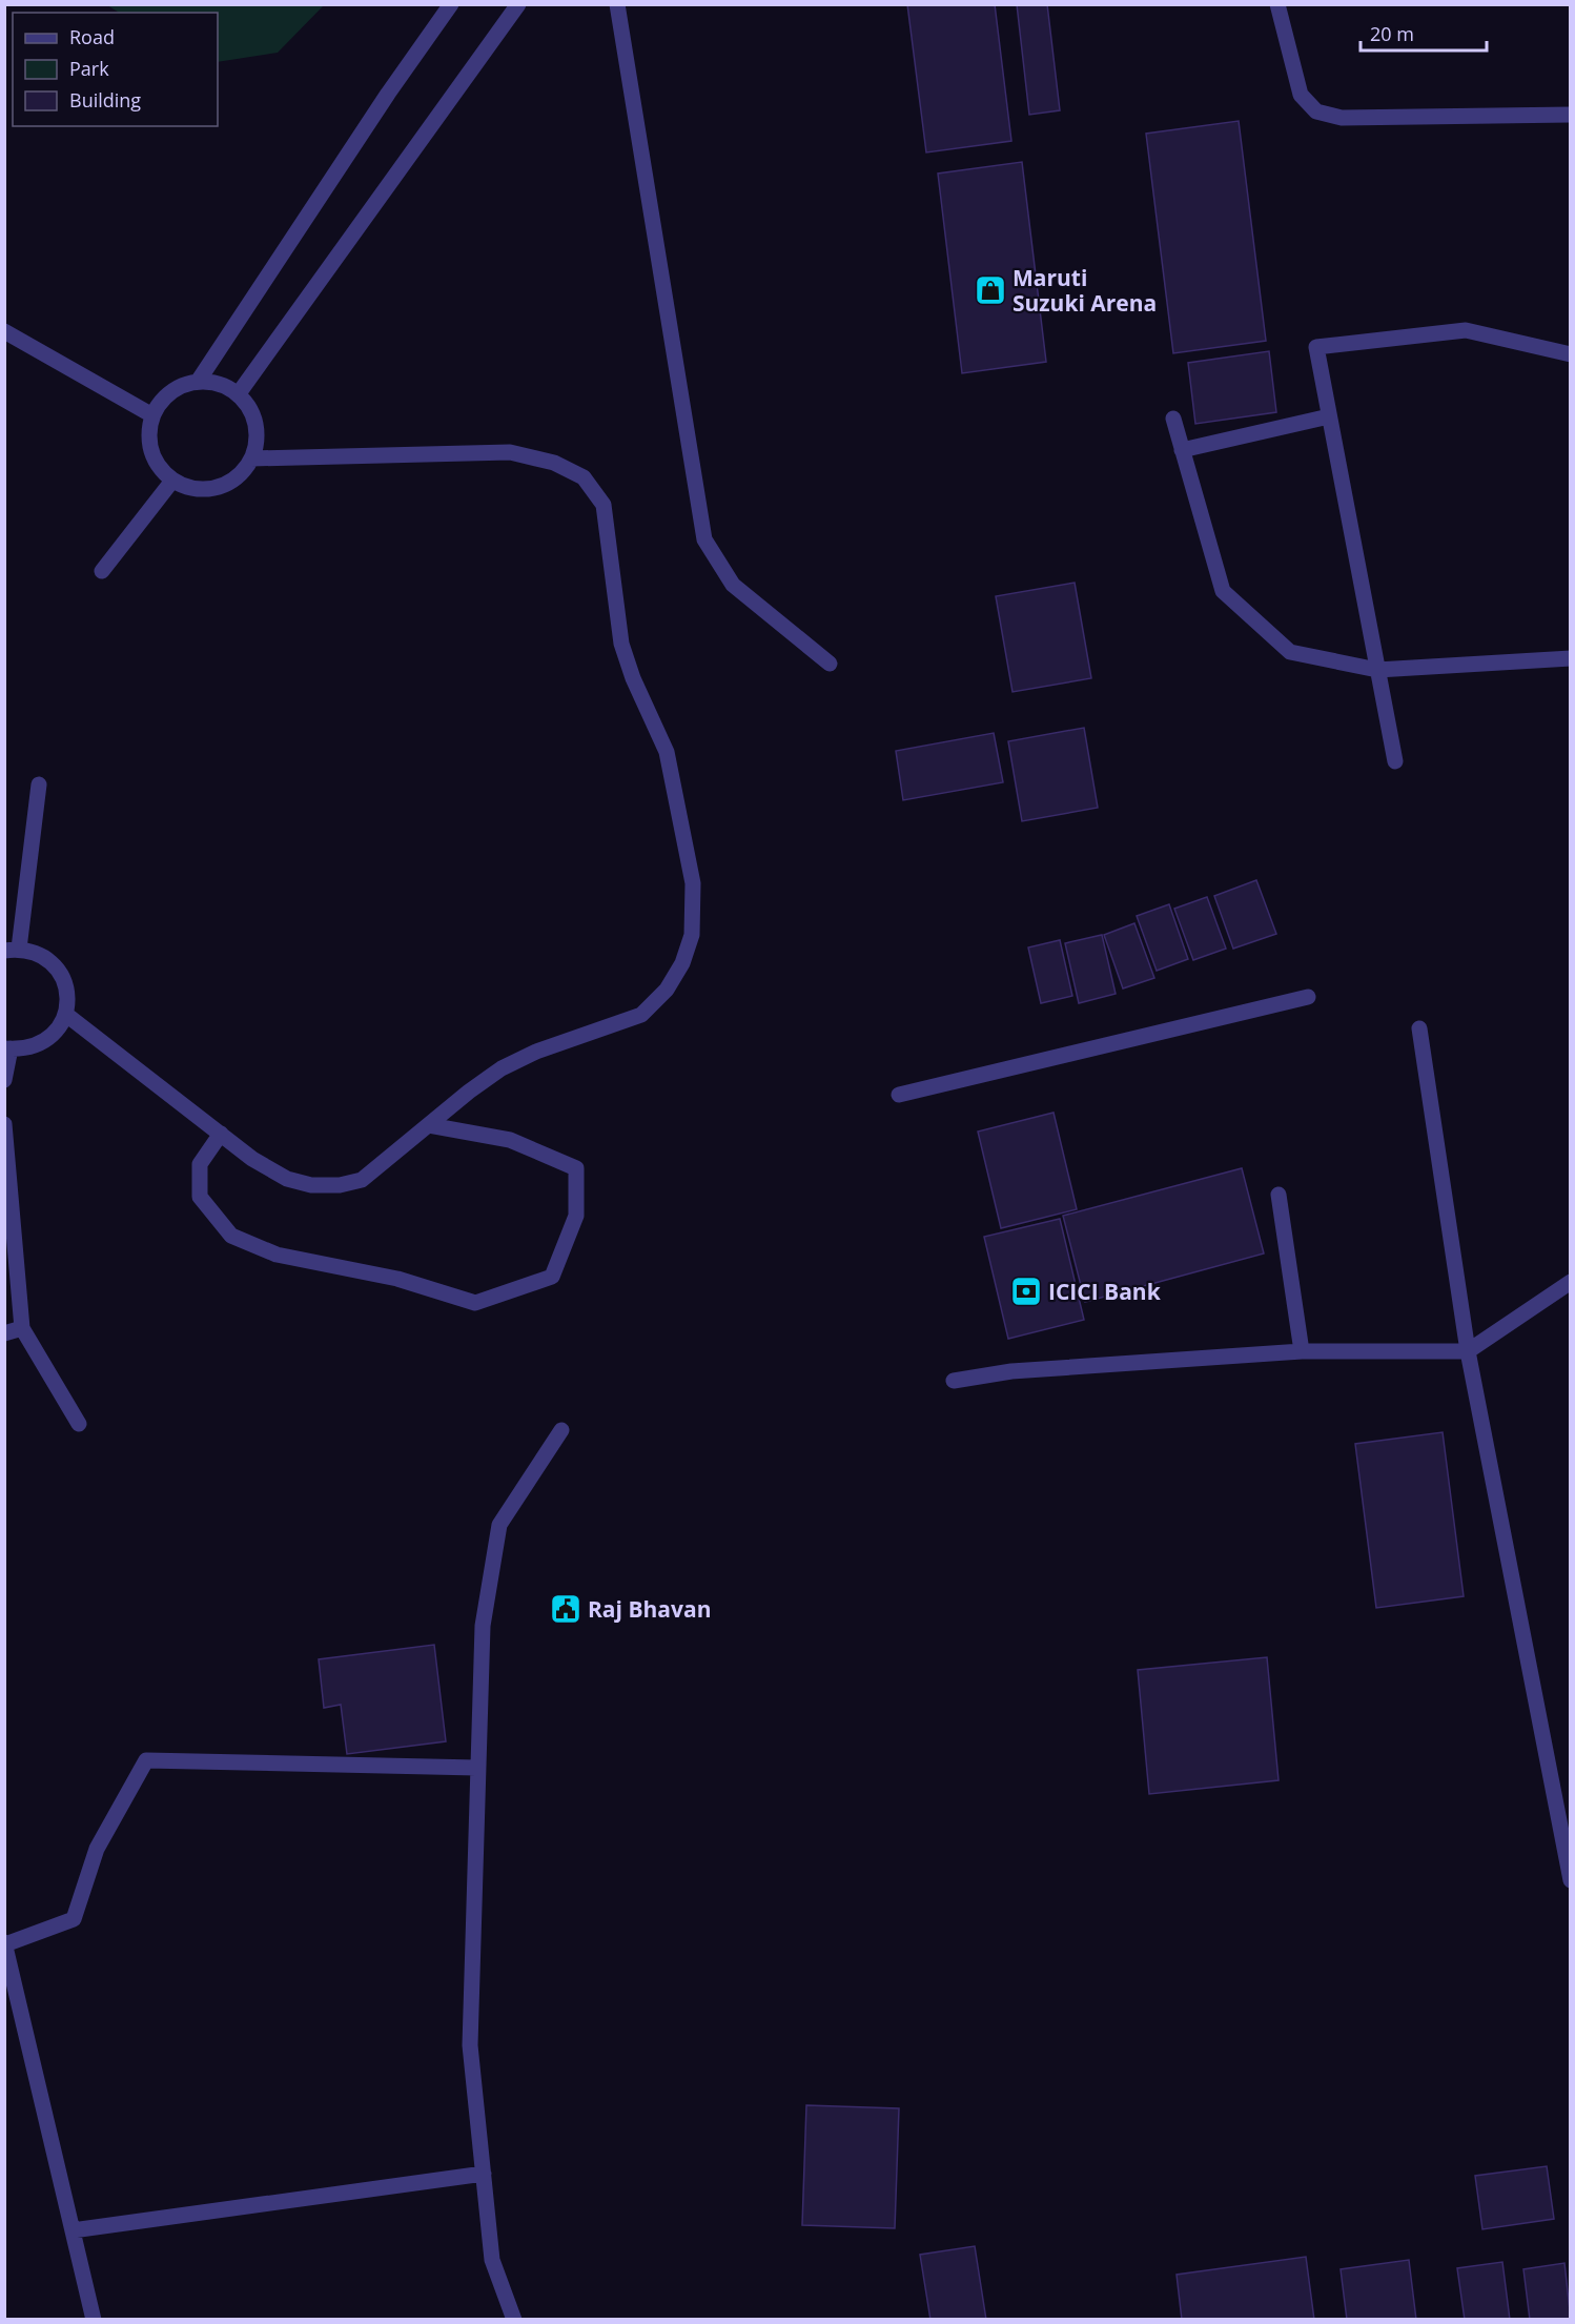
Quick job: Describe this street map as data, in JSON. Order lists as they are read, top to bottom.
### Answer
{
  "places": {
    "shop": ["Maruti Suzuki Arena"],
    "bank": ["ICICI Bank"],
    "public building": ["Raj Bhavan"]
  },
  "legend": ["Road", "Park", "Building"],
  "scale_bar": "20 m"
}
